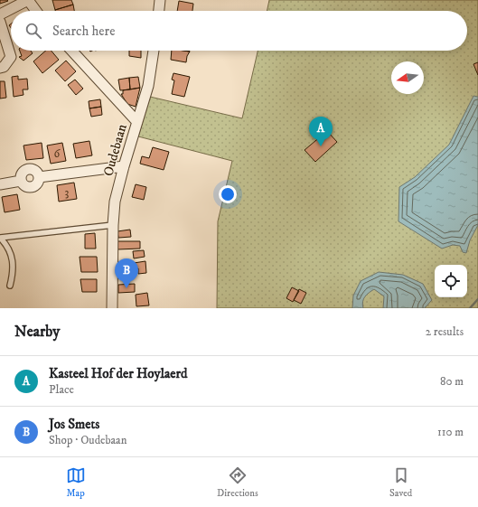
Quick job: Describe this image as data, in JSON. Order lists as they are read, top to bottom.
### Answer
{
  "streets": {
    "street": ["Oudebaan"]
  },
  "house_numbers": ["6", "3"],
  "north": "left",
  "page": {
    "search": "Search here",
    "pins": ["A", "B"],
    "heading": ["Nearby", "2 results"],
    "list": [
      {
        "mark": "A",
        "name": "Kasteel Hof der Hoylaerd",
        "note": "Place",
        "value": "80 m"
      },
      {
        "mark": "B",
        "name": "Jos Smets",
        "note": "Shop · Oudebaan",
        "value": "110 m"
      }
    ],
    "nav": ["Map", "Directions", "Saved"]
  }
}
